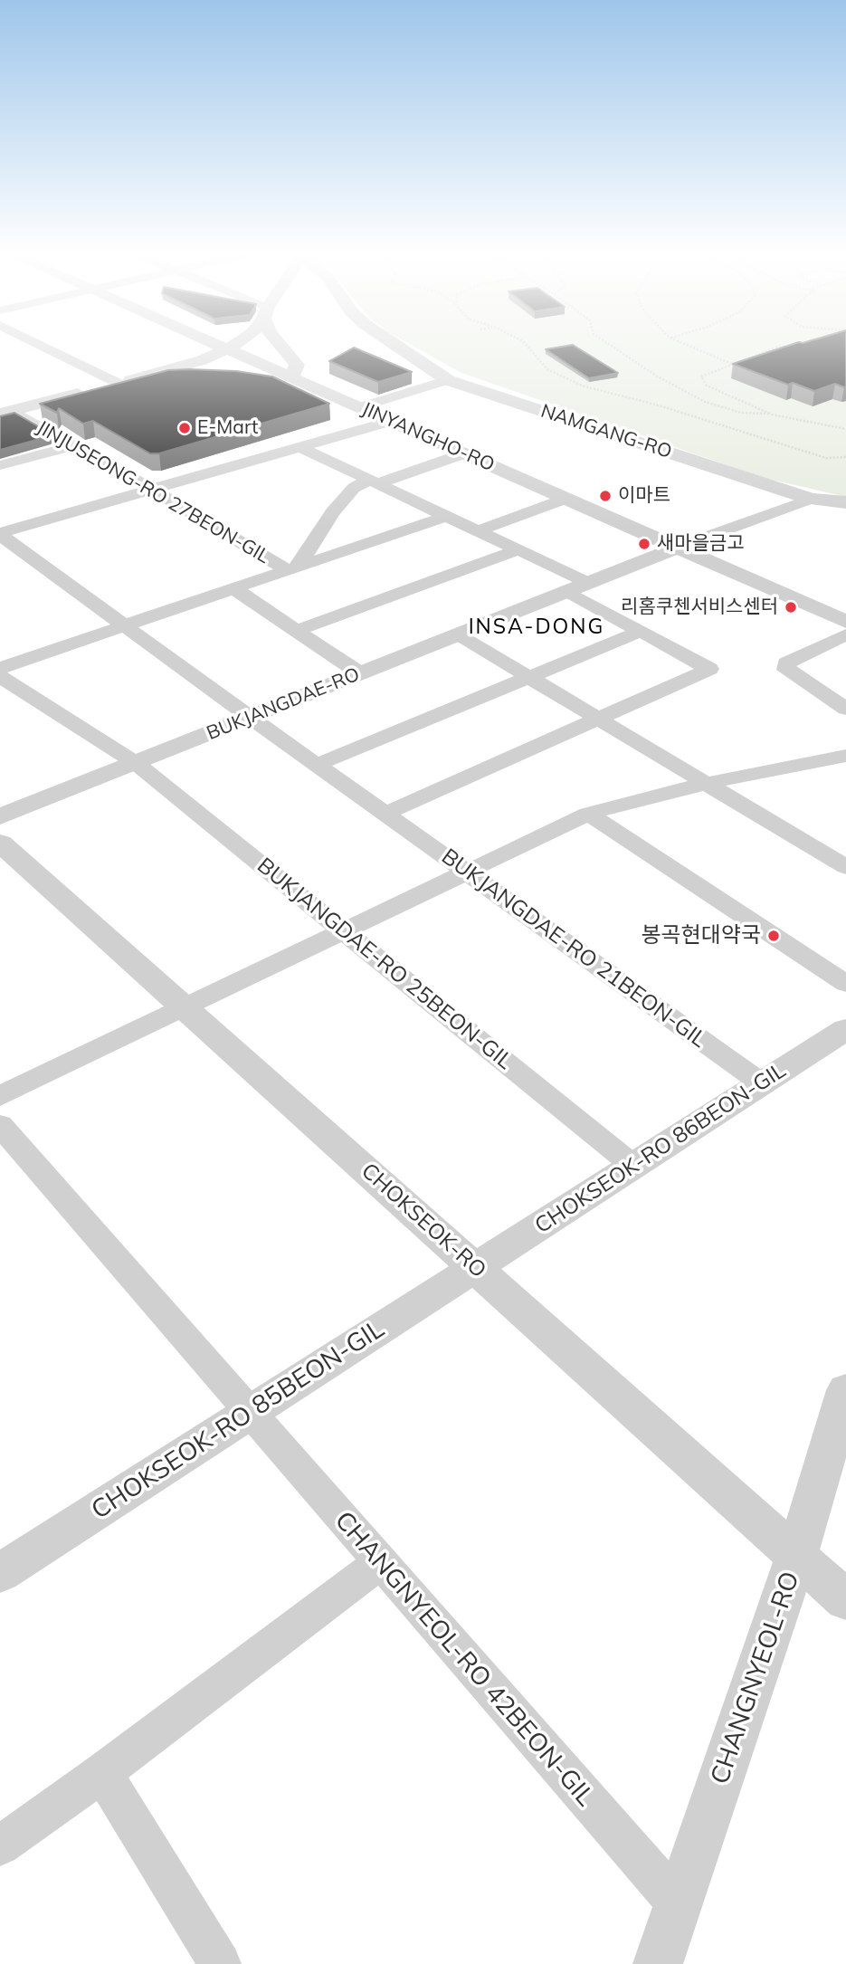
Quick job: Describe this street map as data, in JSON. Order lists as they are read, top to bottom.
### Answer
{
  "streets": {
    "street": [
      "NAMGANG-RO",
      "JINYANGHO-RO",
      "JINJUSEONG-RO 27BEON-GIL",
      "BUKJANGDAE-RO",
      "BUKJANGDAE-RO 21BEON-GIL",
      "BUKJANGDAE-RO 25BEON-GIL",
      "CHOKSEOK-RO 86BEON-GIL",
      "CHOKSEOK-RO",
      "CHOKSEOK-RO 85BEON-GIL",
      "CHANGNYEOL-RO 42BEON-GIL",
      "CHANGNYEOL-RO"
    ]
  },
  "crossings": [
    ["JINYANGHO-RO", "BUKJANGDAE-RO"],
    ["BUKJANGDAE-RO", "BUKJANGDAE-RO 21BEON-GIL"],
    ["BUKJANGDAE-RO", "BUKJANGDAE-RO 25BEON-GIL"],
    ["BUKJANGDAE-RO 21BEON-GIL", "CHOKSEOK-RO 86BEON-GIL"],
    ["BUKJANGDAE-RO 25BEON-GIL", "CHOKSEOK-RO 86BEON-GIL"],
    ["CHOKSEOK-RO 86BEON-GIL", "CHOKSEOK-RO"],
    ["CHOKSEOK-RO 86BEON-GIL", "CHOKSEOK-RO 85BEON-GIL"],
    ["CHOKSEOK-RO", "CHOKSEOK-RO 85BEON-GIL"],
    ["CHOKSEOK-RO", "CHANGNYEOL-RO"],
    ["CHOKSEOK-RO 85BEON-GIL", "CHANGNYEOL-RO 42BEON-GIL"],
    ["CHANGNYEOL-RO 42BEON-GIL", "CHANGNYEOL-RO"]
  ],
  "districts": ["INSA-DONG"],
  "places": [
    "E-Mart",
    "이마트",
    "새마을금고",
    "리홈쿠첸서비스센터",
    "봉곡현대약국"
  ]
}
